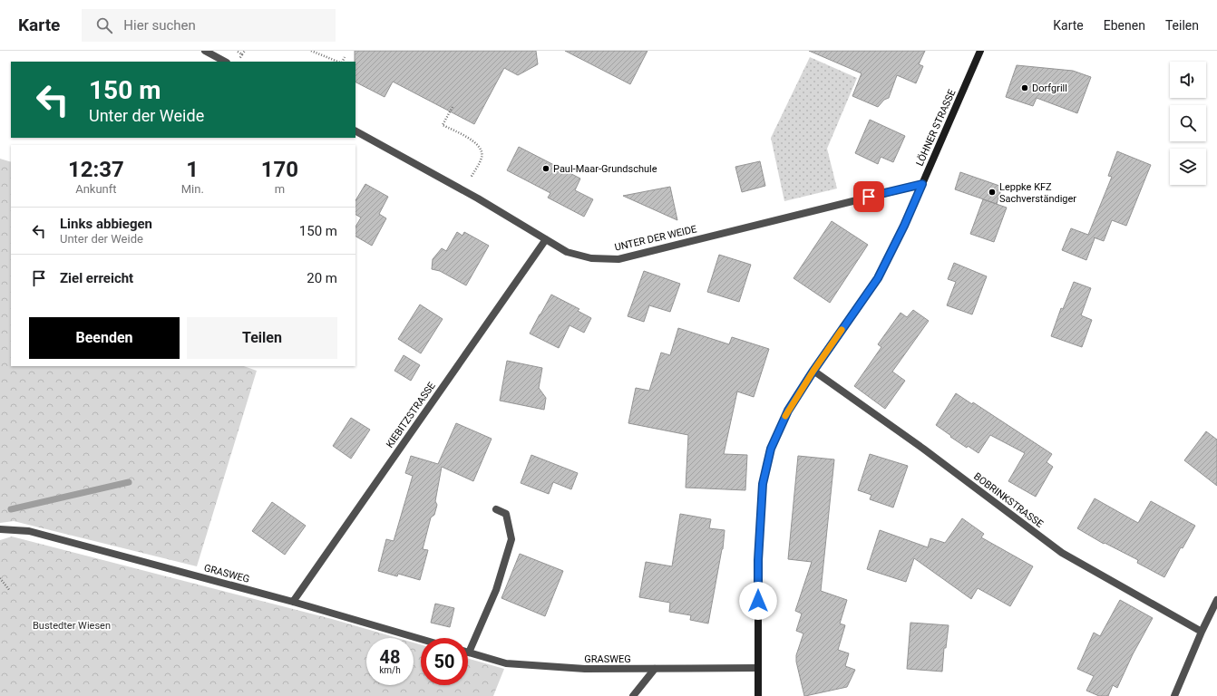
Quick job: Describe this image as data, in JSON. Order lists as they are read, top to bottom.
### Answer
{
  "streets": {
    "main road": ["LÖHNER STRASSE"],
    "street": [
      "UNTER DER WEIDE",
      "KIEBITZSTRASSE",
      "BOBRINKSTRASSE",
      "GRASWEG"
    ]
  },
  "crossings": [
    ["LÖHNER STRASSE", "UNTER DER WEIDE"],
    ["LÖHNER STRASSE", "BOBRINKSTRASSE"],
    ["LÖHNER STRASSE", "GRASWEG"],
    ["UNTER DER WEIDE", "KIEBITZSTRASSE"],
    ["KIEBITZSTRASSE", "GRASWEG"]
  ],
  "parks": ["Bustedter Wiesen"],
  "places": ["Dorfgrill", "Paul-Maar-Grundschule", "Leppke KFZ Sachverständiger"],
  "page": {
    "header": "Karte",
    "search": "Hier suchen",
    "nav": ["Karte", "Ebenen", "Teilen"],
    "turn": ["150 m", "Unter der Weide"],
    "eta": [
      "12:37",
      "Ankunft",
      "1",
      "Min.",
      "170",
      "m"
    ],
    "list": [
      {
        "name": "Links abbiegen",
        "note": "Unter der Weide",
        "value": "150 m"
      },
      {
        "name": "Ziel erreicht",
        "value": "20 m"
      }
    ],
    "buttons": ["Beenden", "Teilen"],
    "speed": "48 km/h",
    "limit": "50"
  }
}
